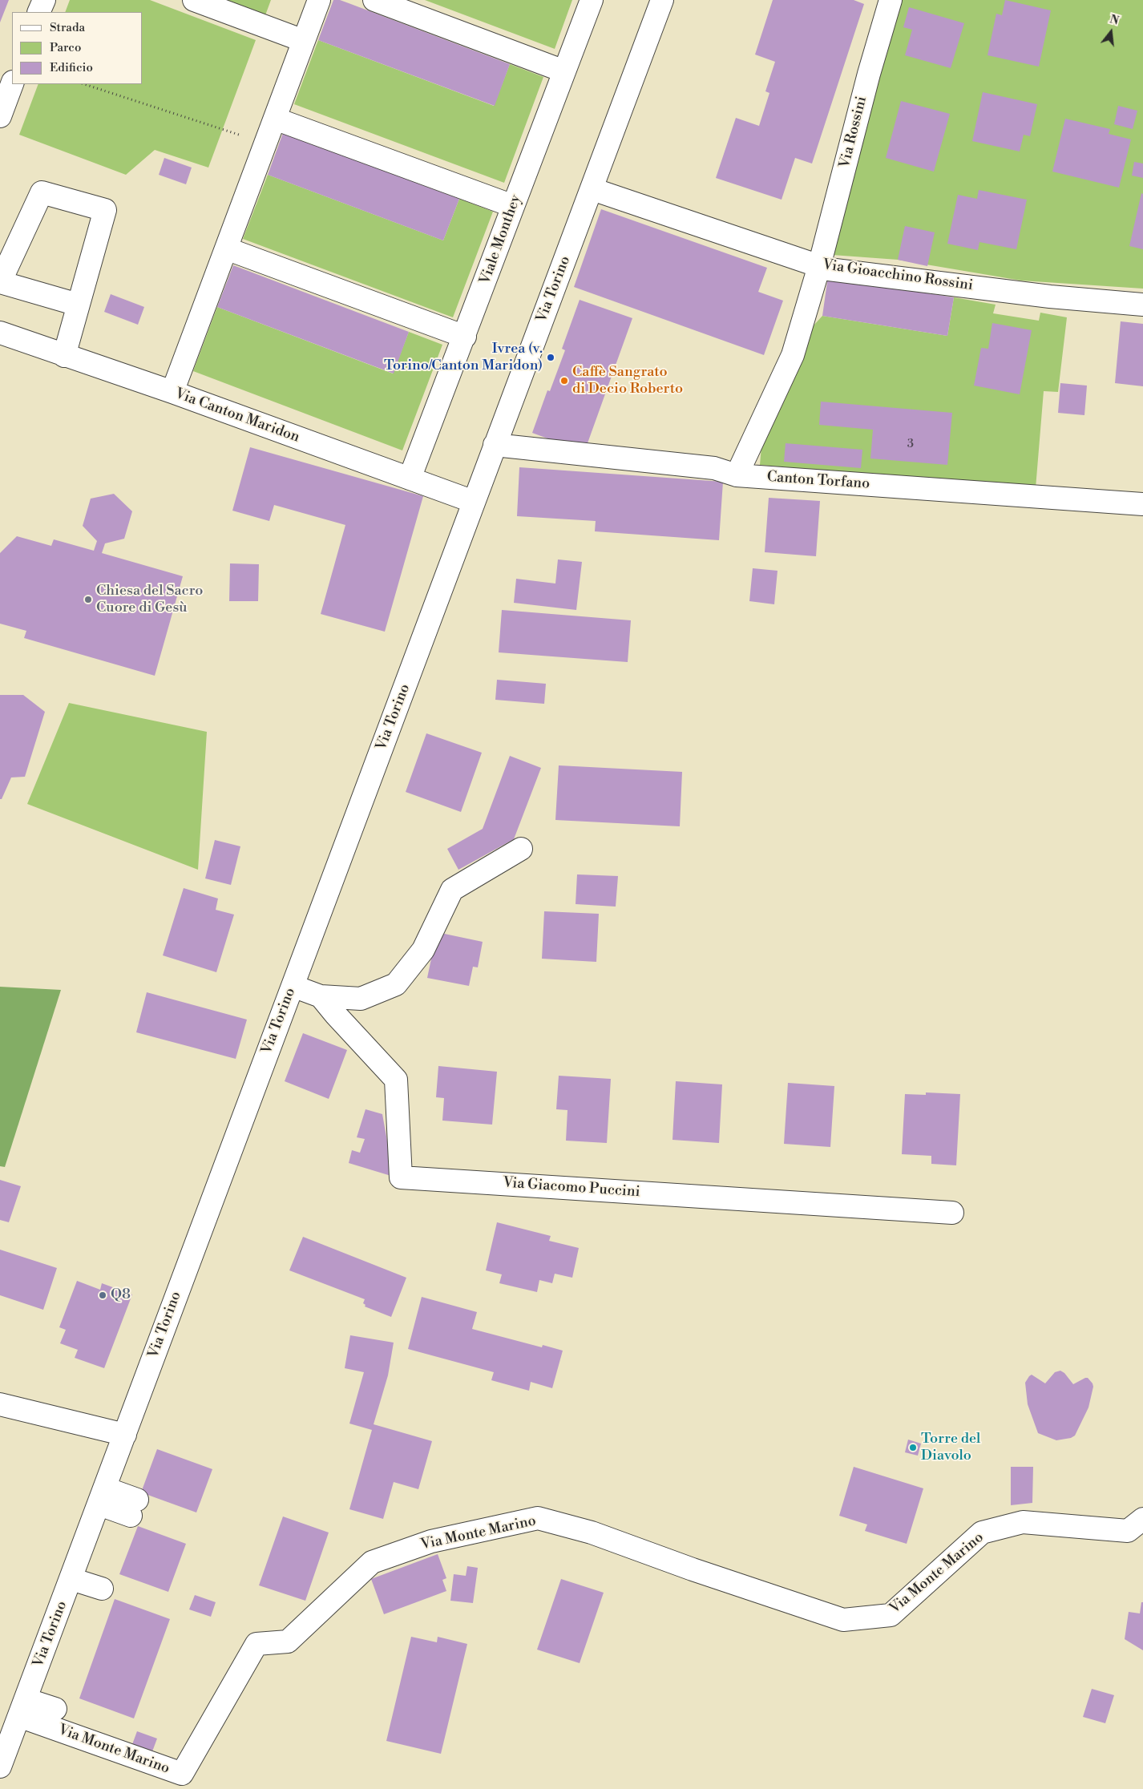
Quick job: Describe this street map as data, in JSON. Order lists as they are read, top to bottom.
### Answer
{
  "streets": {
    "street": [
      "Via Rossini",
      "Viale Monthey",
      "Via Gioacchino Rossini",
      "Via Torino",
      "Via Canton Maridon",
      "Canton Torfano",
      "Via Giacomo Puccini",
      "Via Monte Marino"
    ]
  },
  "crossings": [
    ["Via Rossini", "Via Gioacchino Rossini"],
    ["Via Rossini", "Canton Torfano"],
    ["Viale Monthey", "Via Canton Maridon"],
    ["Via Gioacchino Rossini", "Via Torino"],
    ["Via Torino", "Via Canton Maridon"],
    ["Via Torino", "Canton Torfano"],
    ["Via Torino", "Via Monte Marino"]
  ],
  "places": [
    "Ivrea (v. Torino/Canton Maridon)",
    "Caffè Sangrato di Decio Roberto",
    "Chiesa del Sacro Cuore di Gesù",
    "Q8",
    "Torre del Diavolo"
  ],
  "house_numbers": ["3"],
  "legend": ["Strada", "Parco", "Edificio"],
  "north": "top"
}
